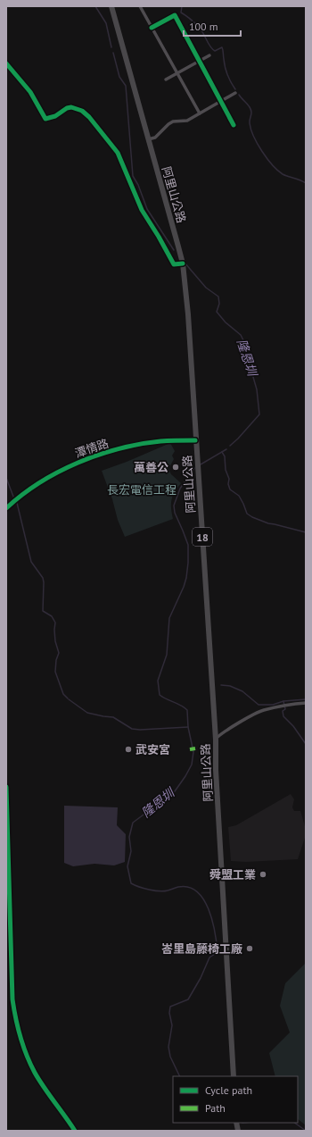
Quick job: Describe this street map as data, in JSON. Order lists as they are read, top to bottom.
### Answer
{
  "streets": {
    "main road": ["阿里山公路", "18"],
    "street": ["潭情路"]
  },
  "crossings": [
    ["阿里山公路", "潭情路"]
  ],
  "water": ["隆恩圳"],
  "parks": ["長宏電信工程"],
  "places": [
    "萬善公",
    "武安宮",
    "舜盟工業",
    "峇里島藤椅工廠"
  ],
  "legend": ["Cycle path", "Path"],
  "scale_bar": "100 m"
}
